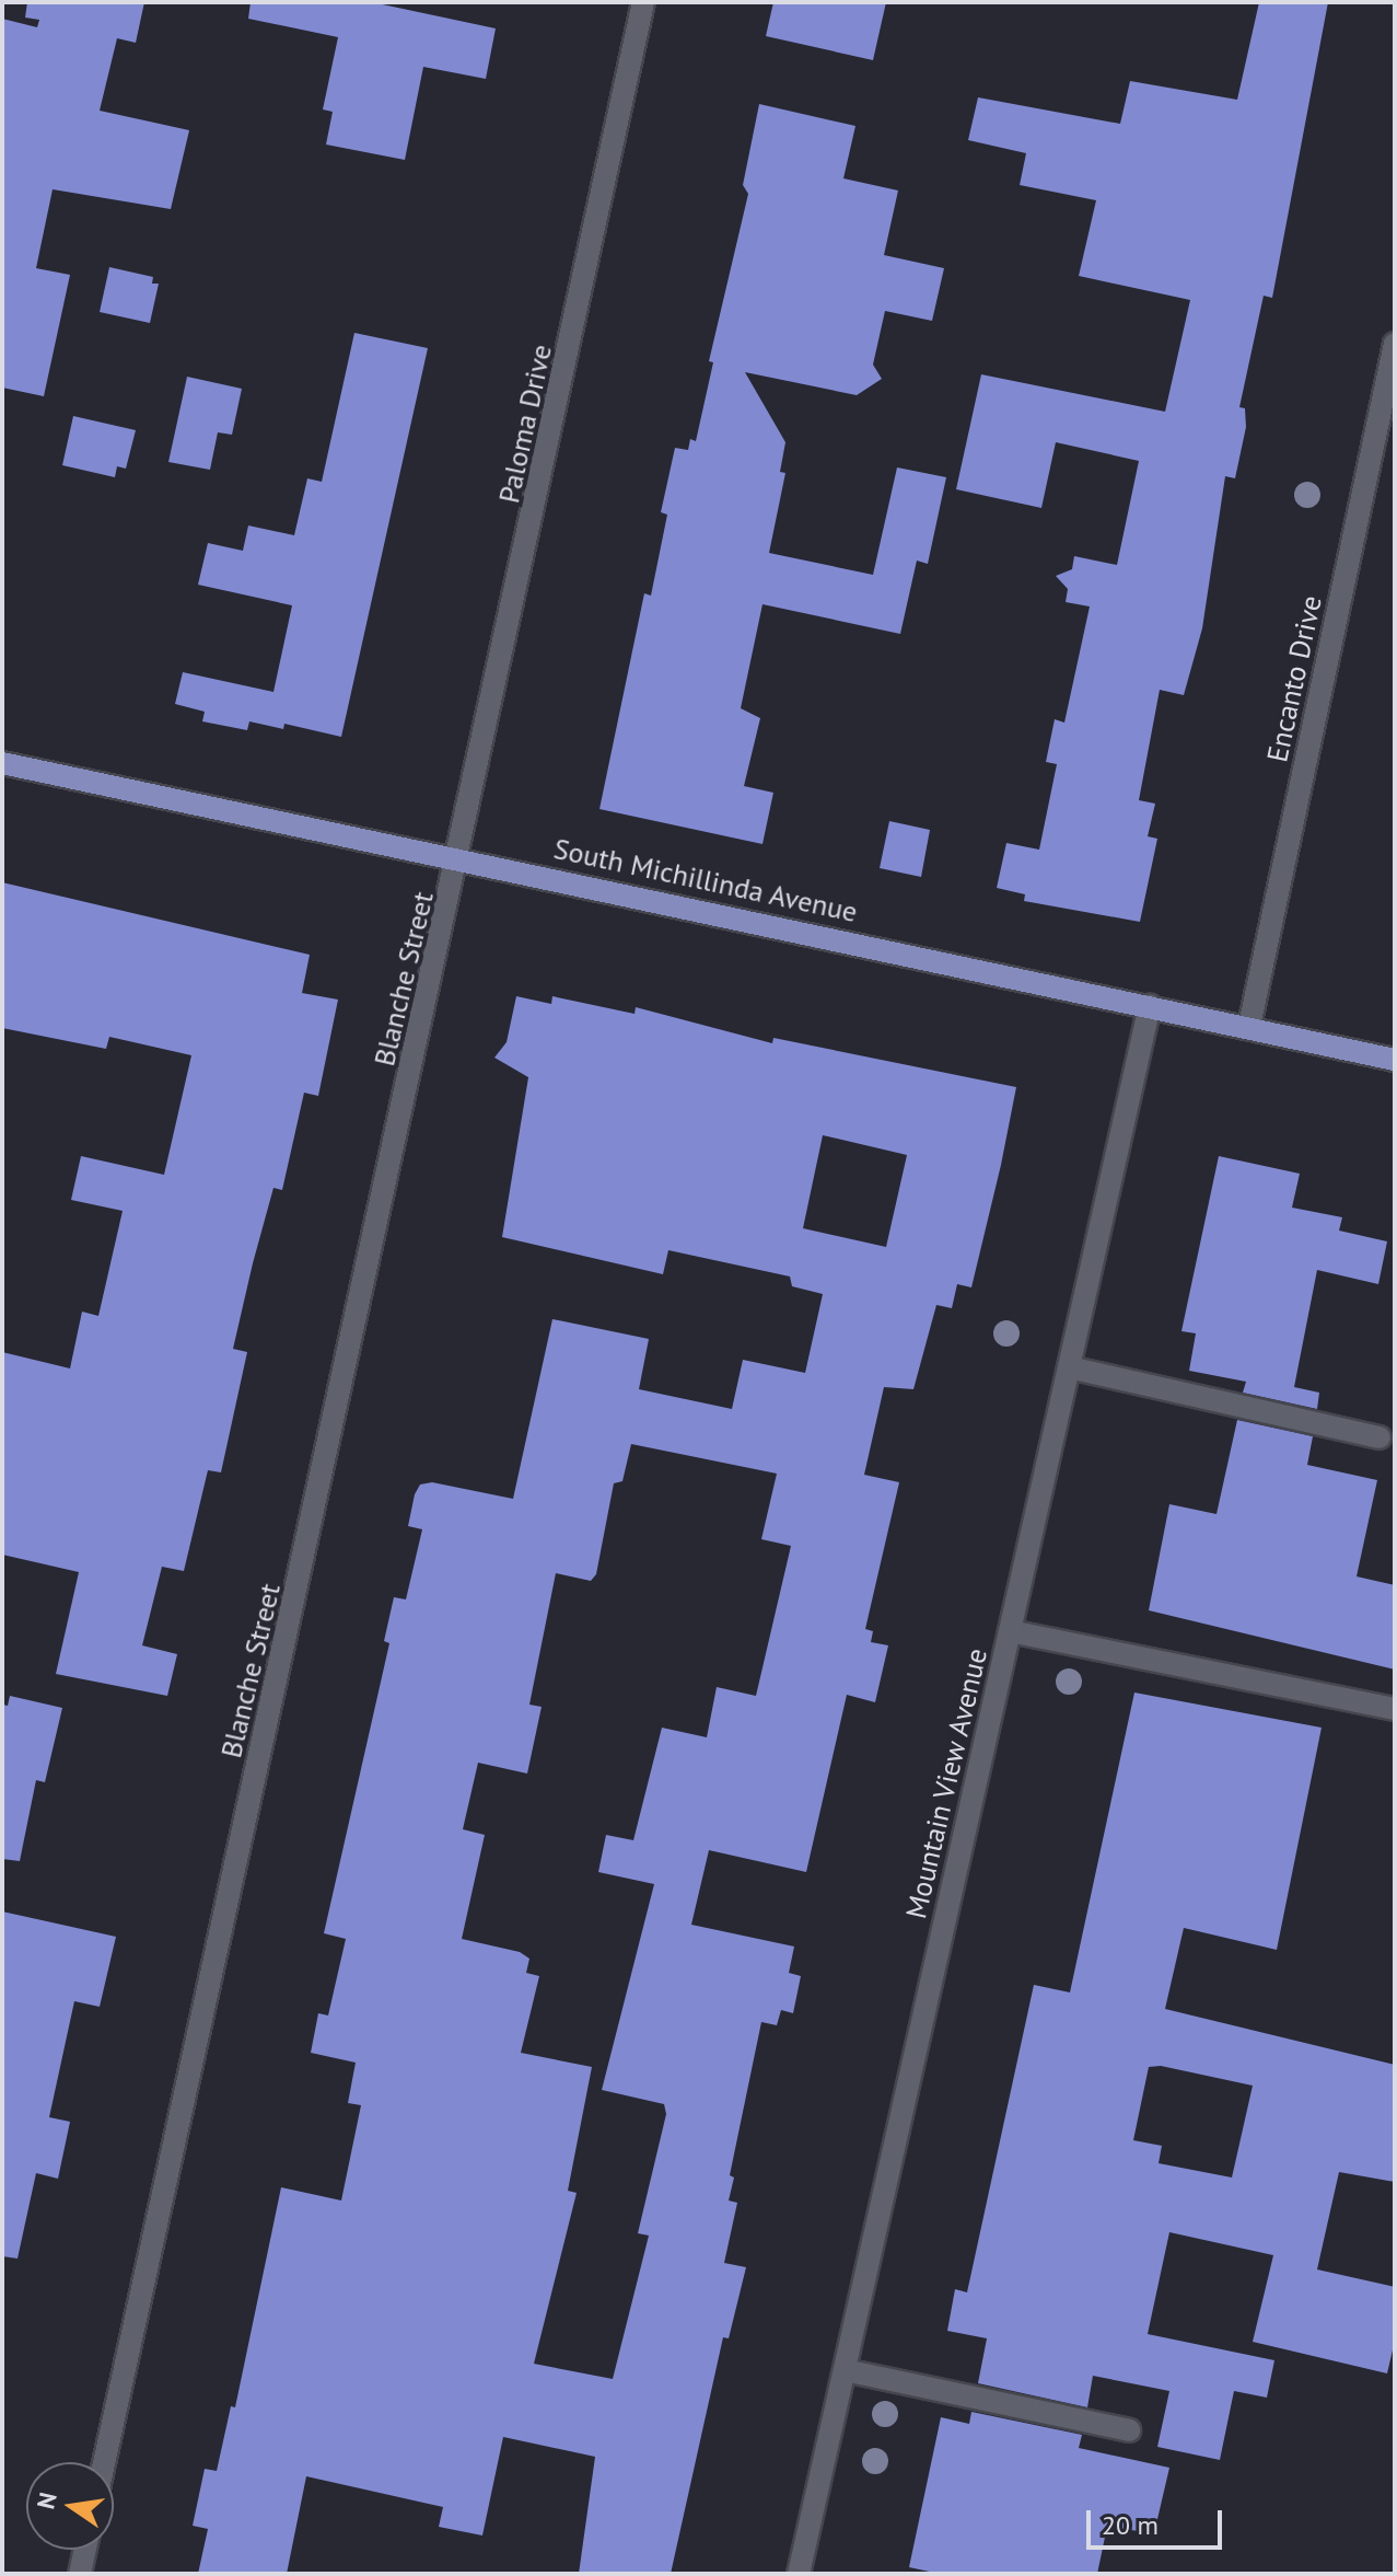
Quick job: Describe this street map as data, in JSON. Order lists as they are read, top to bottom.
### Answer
{
  "streets": {
    "main road": ["South Michillinda Avenue"],
    "street": [
      "Paloma Drive",
      "Encanto Drive",
      "Blanche Street",
      "Mountain View Avenue"
    ]
  },
  "crossings": [
    ["Paloma Drive", "South Michillinda Avenue"],
    ["Paloma Drive", "Blanche Street"],
    ["Encanto Drive", "South Michillinda Avenue"],
    ["South Michillinda Avenue", "Blanche Street"],
    ["South Michillinda Avenue", "Mountain View Avenue"]
  ],
  "scale_bar": "20 m",
  "north": "left"
}
